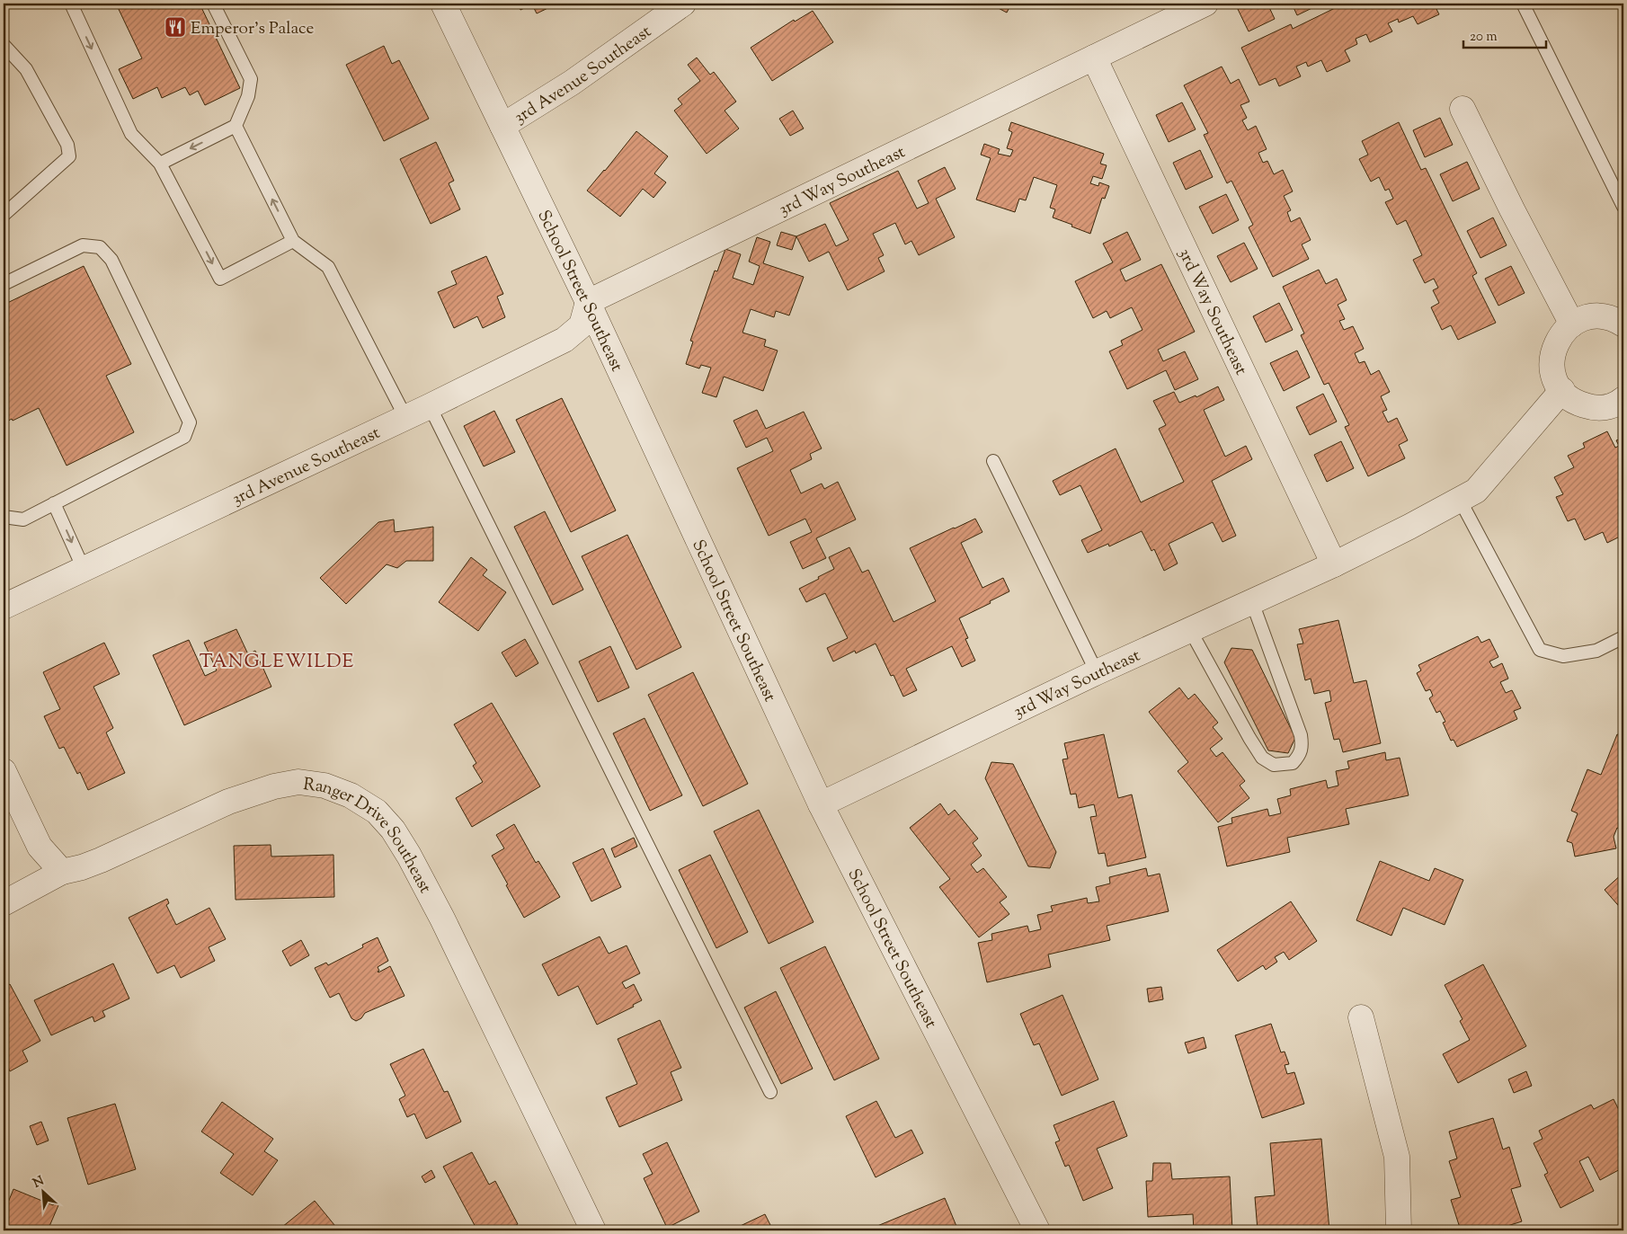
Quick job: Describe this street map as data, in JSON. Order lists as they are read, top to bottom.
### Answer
{
  "streets": {
    "street": [
      "3rd Avenue Southeast",
      "3rd Way Southeast",
      "School Street Southeast",
      "Ranger Drive Southeast"
    ]
  },
  "crossings": [
    ["3rd Avenue Southeast", "3rd Way Southeast"],
    ["3rd Avenue Southeast", "School Street Southeast"],
    ["3rd Way Southeast", "School Street Southeast"]
  ],
  "districts": ["TANGLEWILDE"],
  "places": {
    "restaurant": ["Emperor's Palace"]
  },
  "scale_bar": "20 m",
  "north": "top left"
}
